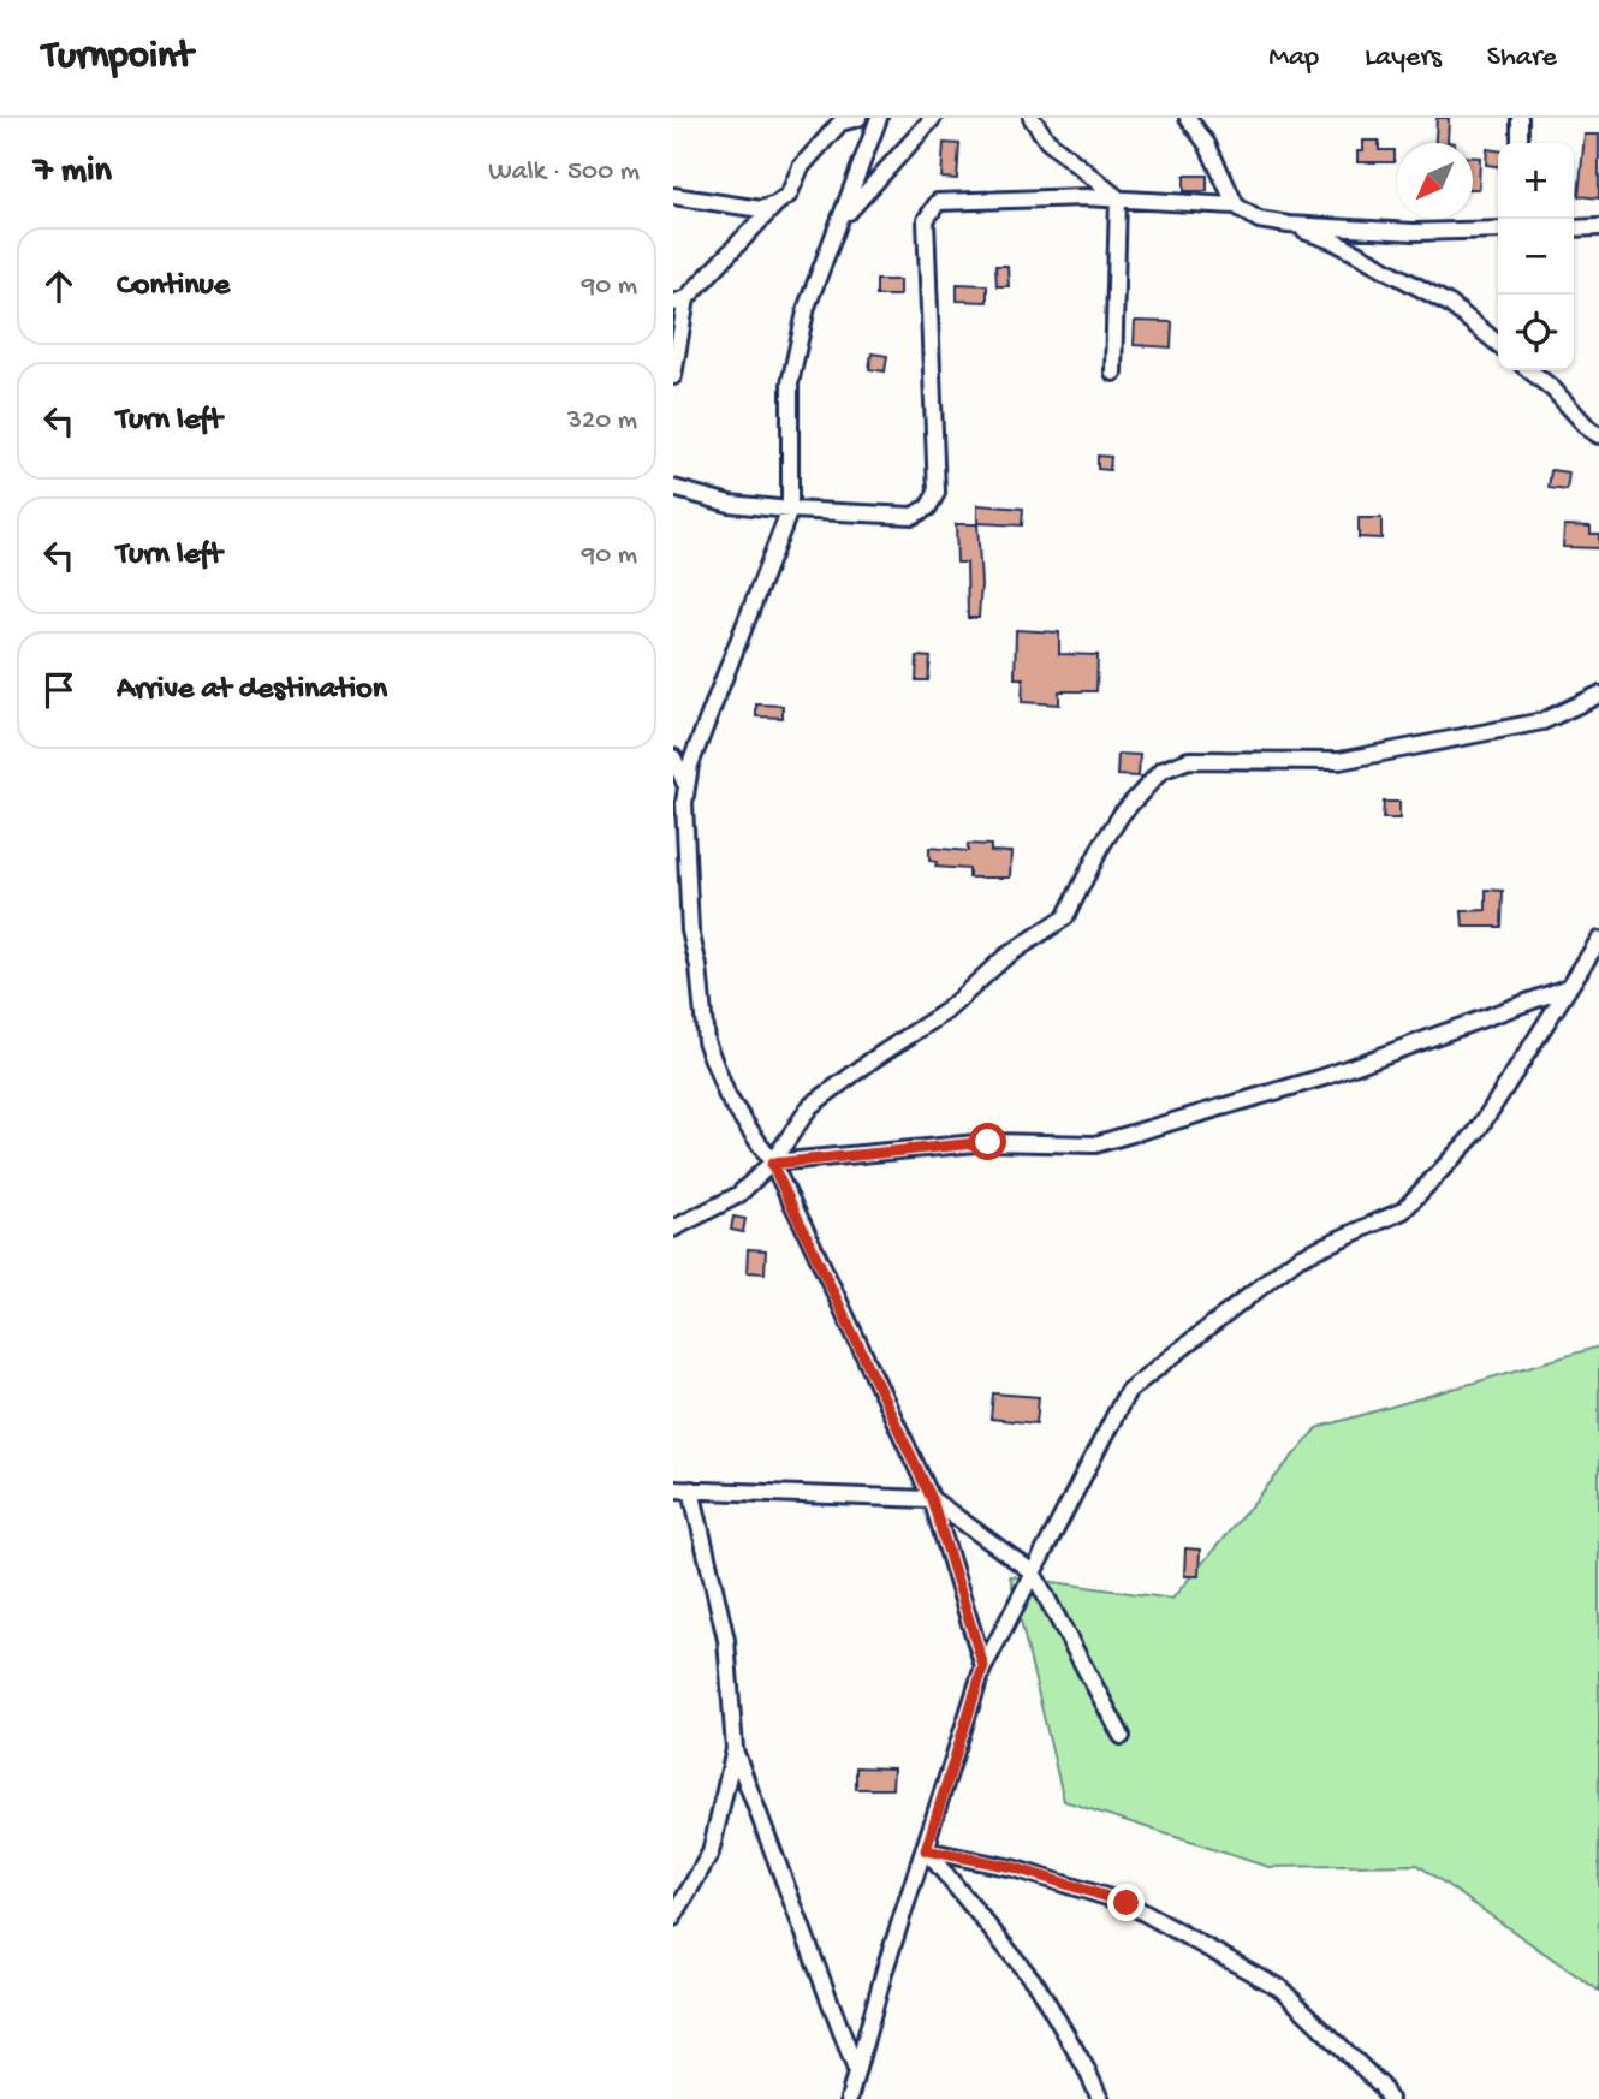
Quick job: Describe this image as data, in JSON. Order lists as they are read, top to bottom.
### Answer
{
  "north": "bottom left",
  "page": {
    "header": "Turnpoint",
    "nav": ["Map", "Layers", "Share"],
    "heading": ["7 min", "Walk · 500 m"],
    "map_buttons": ["+", "−"],
    "list": [
      ["Continue", "90 m"],
      ["Turn left", "320 m"],
      ["Turn left", "90 m"],
      "Arrive at destination"
    ]
  }
}
